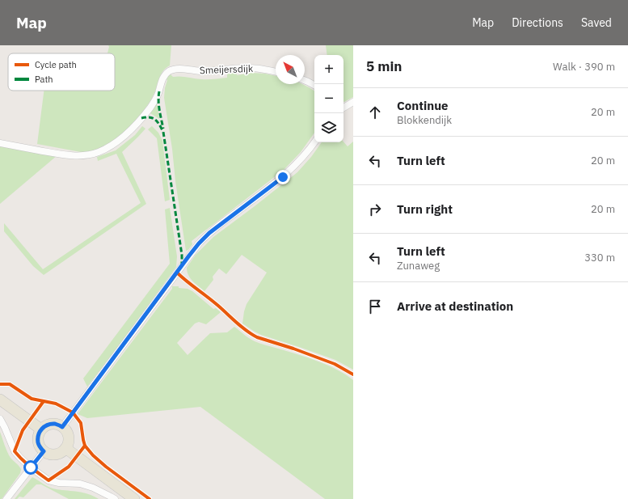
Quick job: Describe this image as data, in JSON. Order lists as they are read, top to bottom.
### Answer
{
  "streets": {
    "street": ["Smeijersdijk"]
  },
  "legend": ["Cycle path", "Path"],
  "north": "top left",
  "page": {
    "header": "Map",
    "nav": ["Map", "Directions", "Saved"],
    "heading": ["5 min", "Walk · 390 m"],
    "map_buttons": ["+", "−"],
    "list": [
      ["Continue", "Blokkendijk", "20 m"],
      ["Turn left", "20 m"],
      ["Turn right", "20 m"],
      ["Turn left", "Zunaweg", "330 m"],
      "Arrive at destination"
    ]
  }
}
